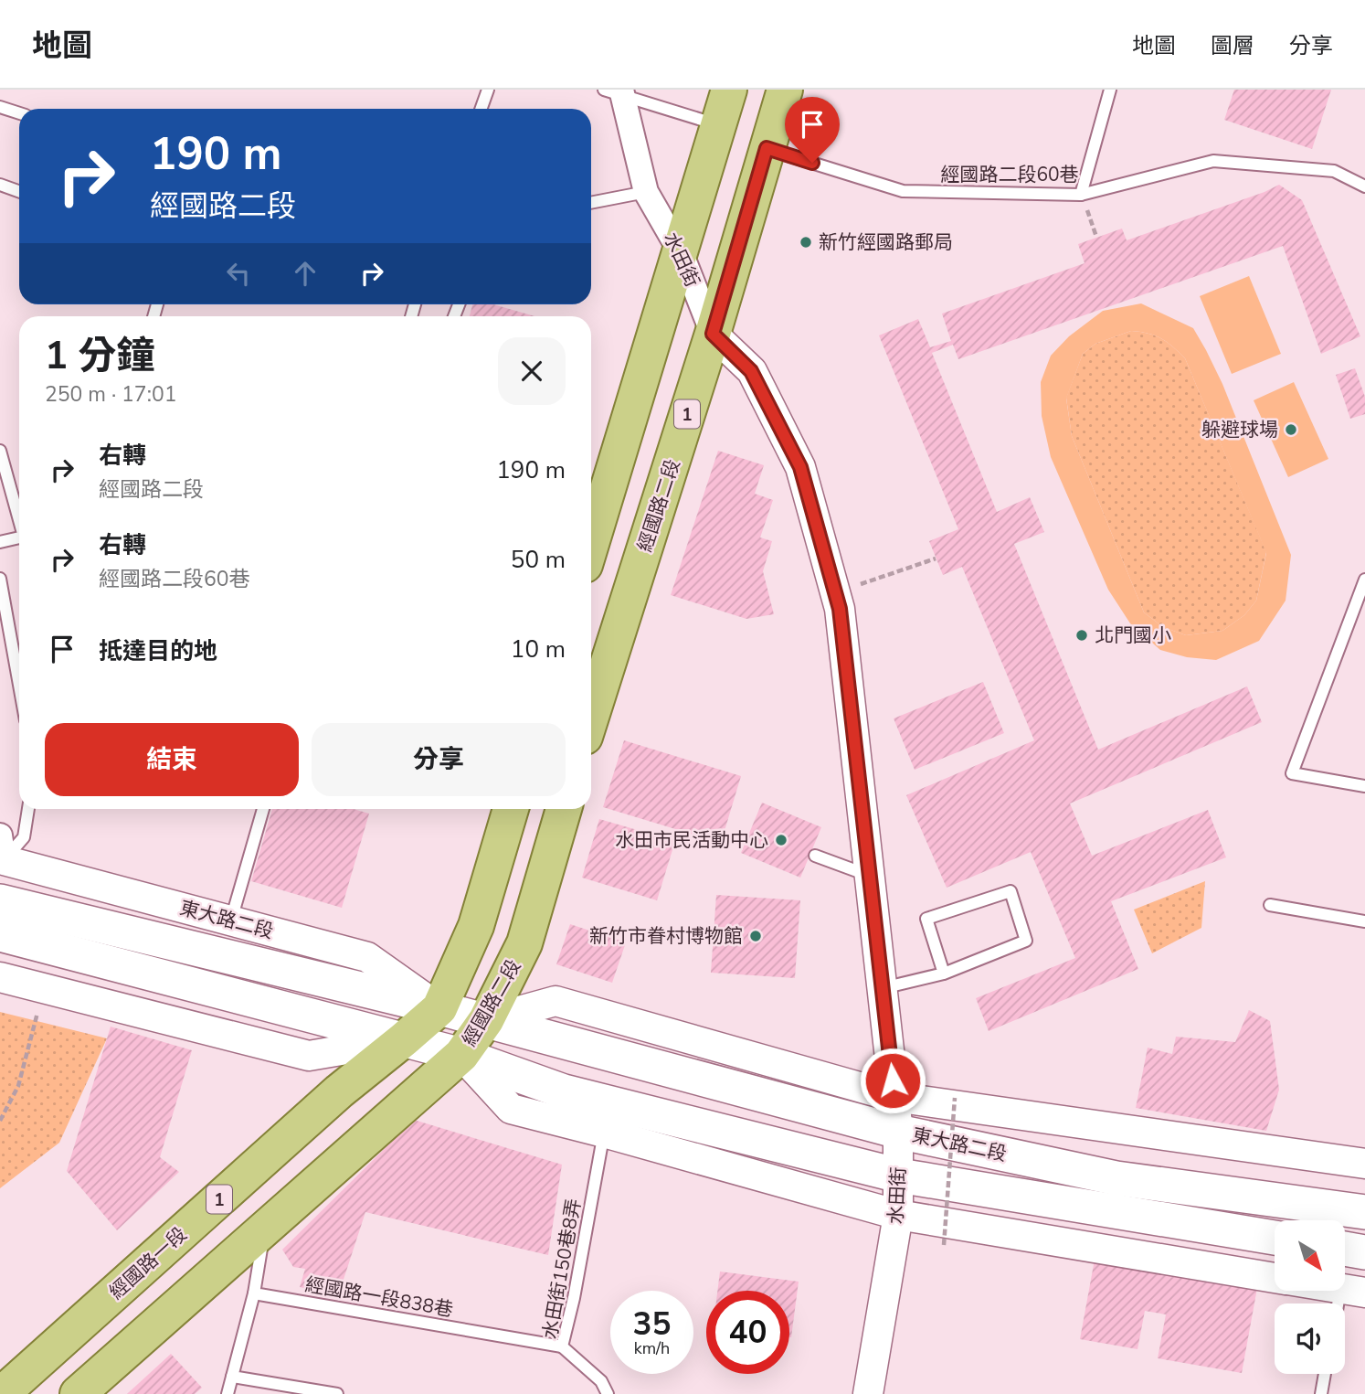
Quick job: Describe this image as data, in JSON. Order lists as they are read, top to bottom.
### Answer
{
  "streets": {
    "main road": [
      "1",
      "經國路二段",
      "東大路二段",
      "經國路一段"
    ],
    "street": ["水田街"],
    "lane": ["經國路二段60巷", "水田街150巷8弄", "經國路一段838巷"]
  },
  "crossings": [
    ["經國路二段60巷", "經國路二段"],
    ["水田街", "經國路二段"],
    ["水田街", "東大路二段"],
    ["1", "東大路二段"],
    ["1", "經國路一段"],
    ["經國路二段", "東大路二段"],
    ["東大路二段", "經國路一段"],
    ["水田街150巷8弄", "經國路一段838巷"]
  ],
  "places": [
    "新竹經國路郵局",
    "躲避球場",
    "北門國小",
    "水田市民活動中心",
    "新竹市眷村博物館"
  ],
  "north": "bottom right",
  "page": {
    "header": "地圖",
    "nav": ["地圖", "圖層", "分享"],
    "turn": ["190 m", "經國路二段"],
    "heading": ["1 分鐘", "250 m · 17:01"],
    "list": [
      {
        "name": "右轉",
        "note": "經國路二段",
        "value": "190 m"
      },
      {
        "name": "右轉",
        "note": "經國路二段60巷",
        "value": "50 m"
      },
      {
        "name": "抵達目的地",
        "value": "10 m"
      }
    ],
    "buttons": ["結束", "分享"],
    "speed": "35 km/h",
    "limit": "40"
  }
}
